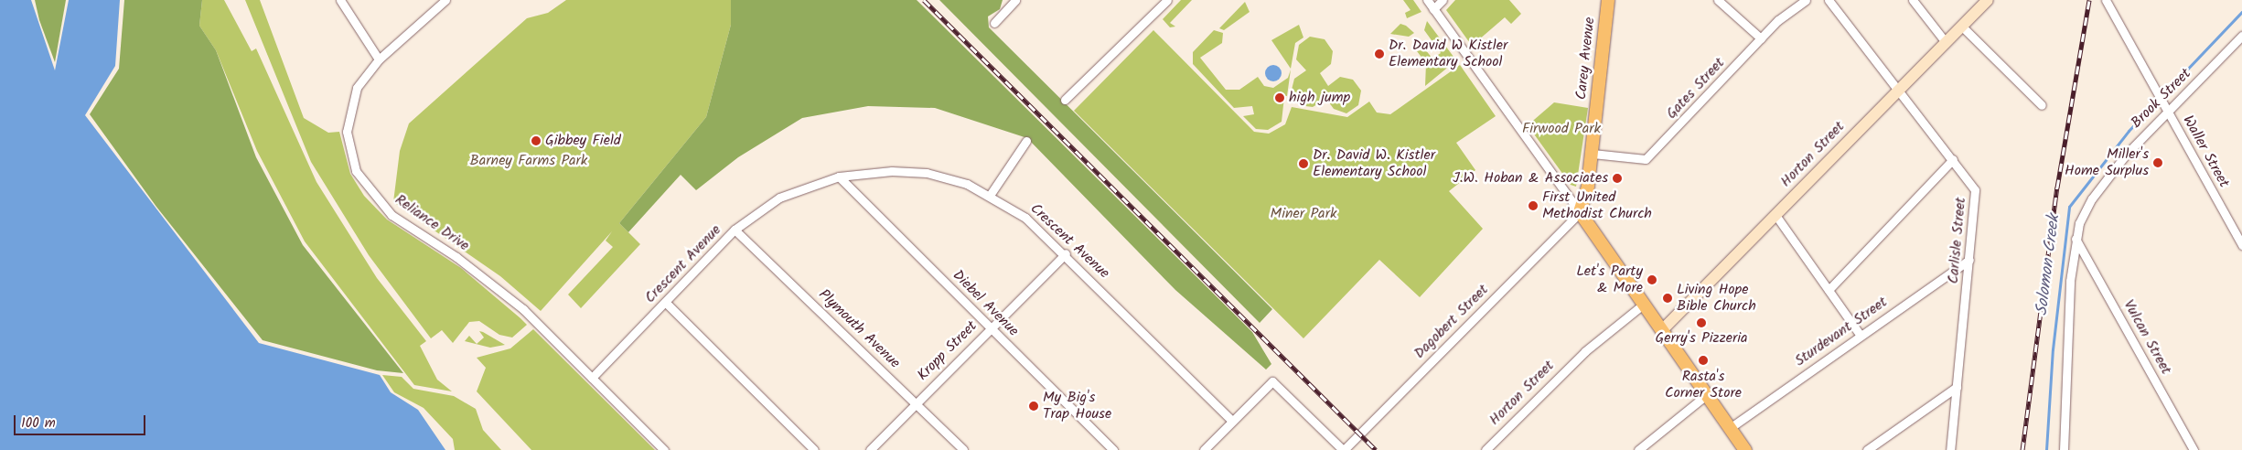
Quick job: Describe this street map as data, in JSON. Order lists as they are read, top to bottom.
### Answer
{
  "streets": {
    "main road": ["Carey Avenue", "Horton Street"],
    "street": [
      "Gates Street",
      "Brook Street",
      "Waller Street",
      "Reliance Drive",
      "Carlisle Street",
      "Crescent Avenue",
      "Diebel Avenue",
      "Dagobert Street",
      "Plymouth Avenue",
      "Sturdevant Street",
      "Vulcan Street",
      "Kropp Street"
    ]
  },
  "crossings": [
    ["Carey Avenue", "Gates Street"],
    ["Carey Avenue", "Dagobert Street"],
    ["Brook Street", "Waller Street"],
    ["Brook Street", "Vulcan Street"],
    ["Horton Street", "Carlisle Street"],
    ["Reliance Drive", "Crescent Avenue"],
    ["Carlisle Street", "Sturdevant Street"],
    ["Crescent Avenue", "Diebel Avenue"],
    ["Crescent Avenue", "Plymouth Avenue"],
    ["Crescent Avenue", "Kropp Street"],
    ["Diebel Avenue", "Kropp Street"],
    ["Plymouth Avenue", "Kropp Street"]
  ],
  "water": ["Solomon Creek"],
  "parks": ["Firwood Park", "Barney Farms Park", "Miner Park"],
  "places": [
    "Dr. David W Kistler Elementary School",
    "high jump",
    "Gibbey Field",
    "Miller's Home Surplus",
    "Dr. David W. Kistler Elementary School",
    "J.W. Hoban & Associates",
    "First United Methodist Church",
    "Let's Party & More",
    "Living Hope Bible Church",
    "Gerry's Pizzeria",
    "Rasta's Corner Store",
    "My Big's Trap House"
  ],
  "scale_bar": "100 m"
}
